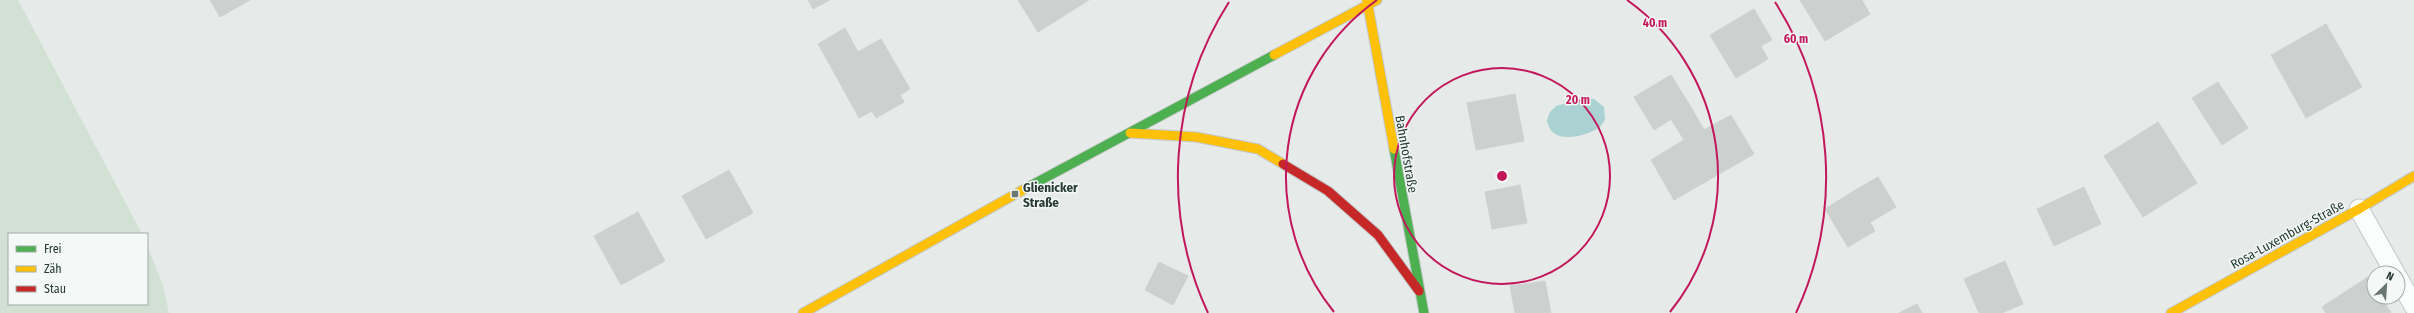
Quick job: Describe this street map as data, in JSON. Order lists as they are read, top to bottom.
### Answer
{
  "streets": {
    "street": ["Bahnhofstraße", "Rosa-Luxemburg-Straße"]
  },
  "places": {
    "transit": ["Glienicker Straße"]
  },
  "legend": ["Frei", "Zäh", "Stau"],
  "north": "top right",
  "rings": ["40 m", "60 m", "20 m"]
}
